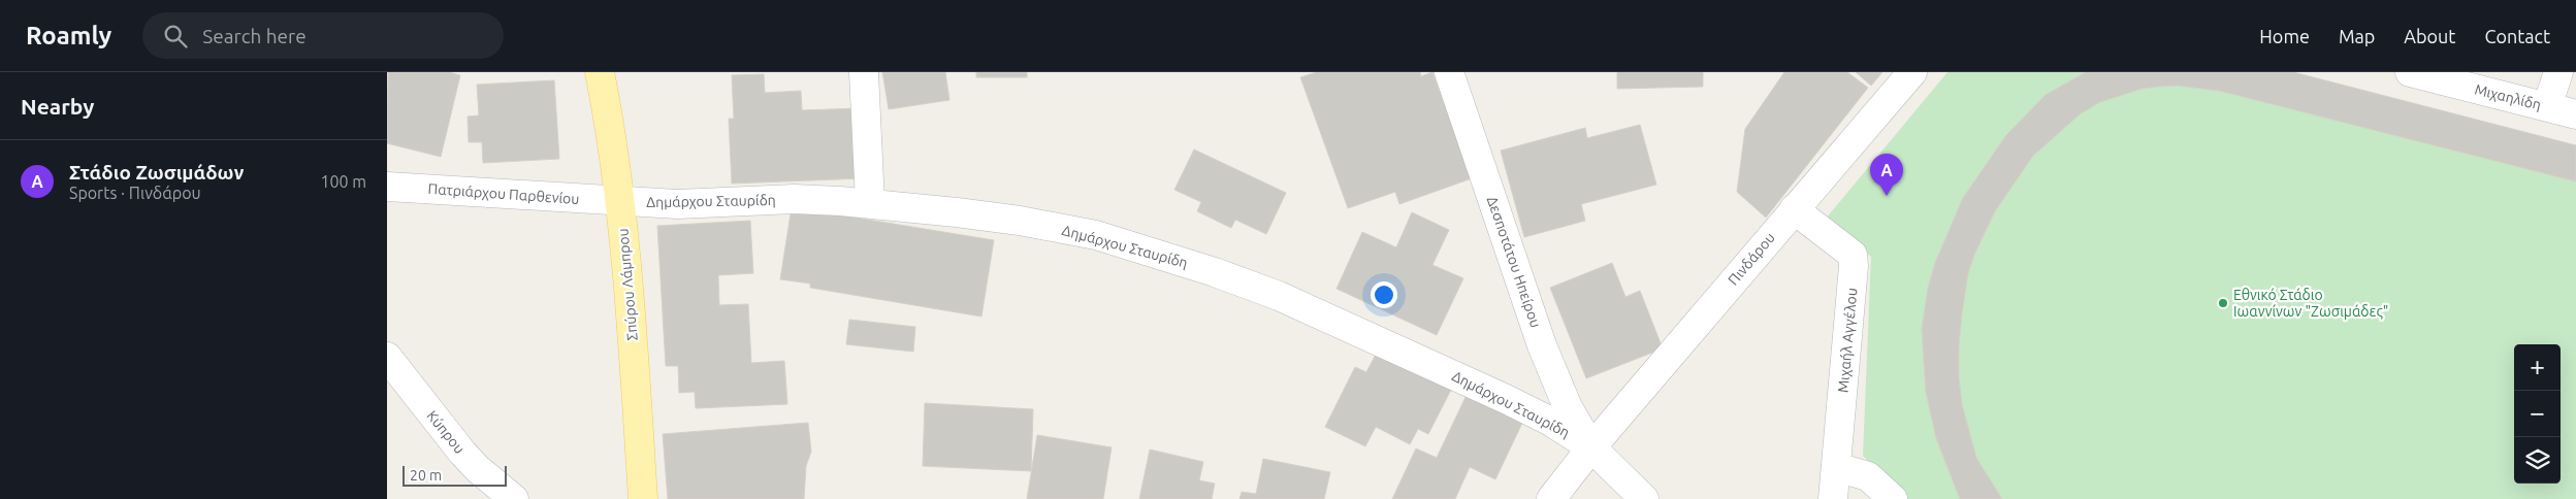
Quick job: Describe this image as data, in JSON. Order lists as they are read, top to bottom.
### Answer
{
  "streets": {
    "main road": ["Σπύρου Λάμπρου"],
    "street": [
      "Μιχαηλίδη",
      "Πατριάρχου Παρθενίου",
      "Δημάρχου Σταυρίδη",
      "Πινδάρου",
      "Δεσποτάτου Ηπείρου",
      "Μιχαήλ Αγγέλου",
      "Κύπρου"
    ]
  },
  "crossings": [
    ["Πατριάρχου Παρθενίου", "Δημάρχου Σταυρίδη"],
    ["Πατριάρχου Παρθενίου", "Σπύρου Λάμπρου"],
    ["Δημάρχου Σταυρίδη", "Πινδάρου"],
    ["Δημάρχου Σταυρίδη", "Δεσποτάτου Ηπείρου"],
    ["Δημάρχου Σταυρίδη", "Σπύρου Λάμπρου"],
    ["Πινδάρου", "Δεσποτάτου Ηπείρου"],
    ["Πινδάρου", "Μιχαήλ Αγγέλου"]
  ],
  "places": ["Εθνικό Στάδιο Ιωαννίνων \"Ζωσιμάδες\""],
  "scale_bar": "20 m",
  "page": {
    "header": "Roamly",
    "search": "Search here",
    "nav": [
      "Home",
      "Map",
      "About",
      "Contact"
    ],
    "heading": "Nearby",
    "list": [
      {
        "mark": "A",
        "name": "Στάδιο Ζωσιμάδων",
        "note": "Sports · Πινδάρου",
        "value": "100 m"
      }
    ],
    "pins": "A",
    "map_buttons": ["+", "−"],
    "scale": "20 m"
  }
}
